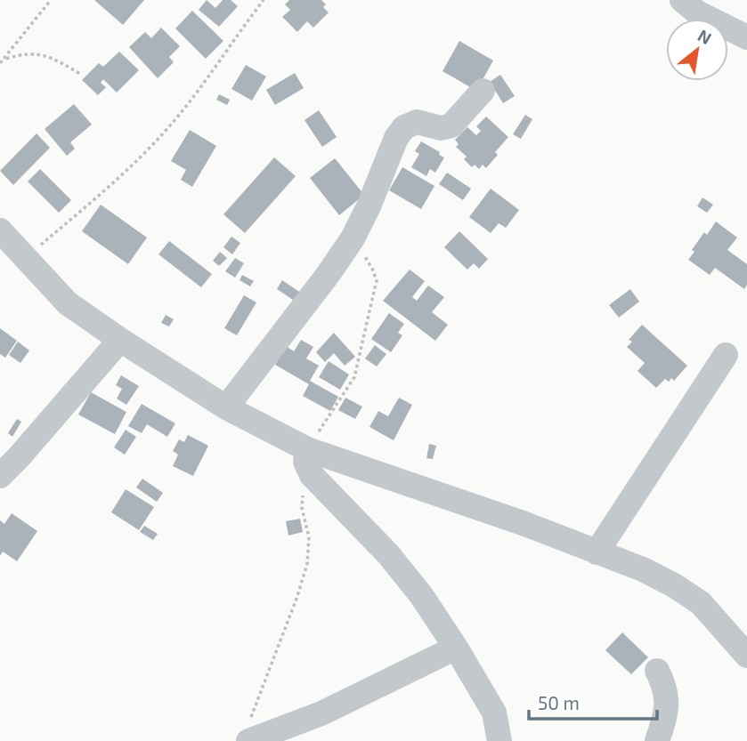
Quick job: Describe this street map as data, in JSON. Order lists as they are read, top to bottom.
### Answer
{
  "scale_bar": "50 m",
  "north": "top right"
}
